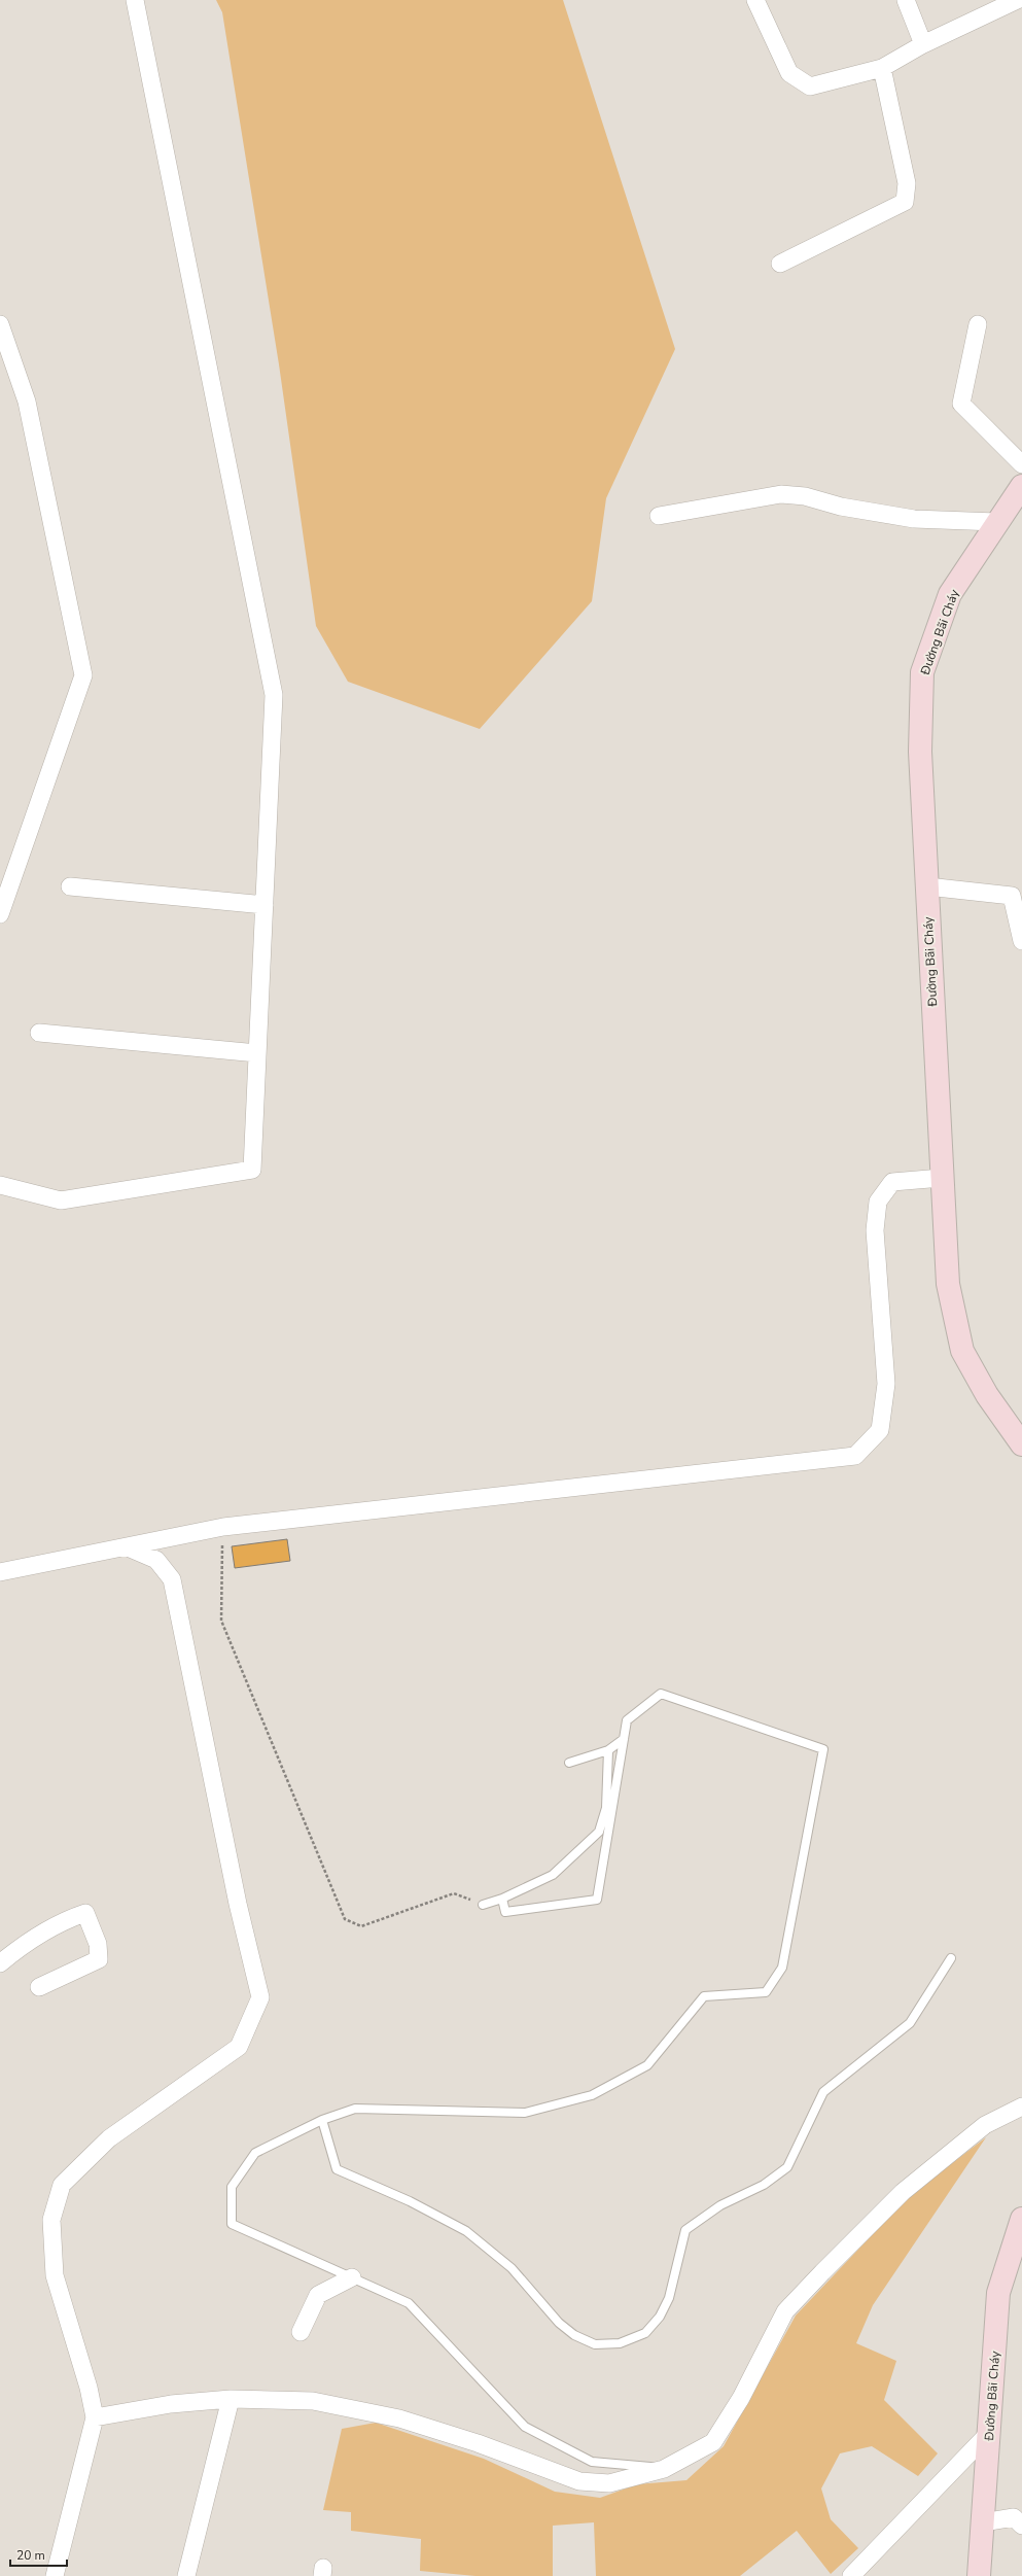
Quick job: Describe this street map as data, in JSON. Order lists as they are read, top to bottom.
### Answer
{
  "streets": {
    "main road": ["Đường Bãi Cháy"]
  },
  "scale_bar": "20 m"
}
